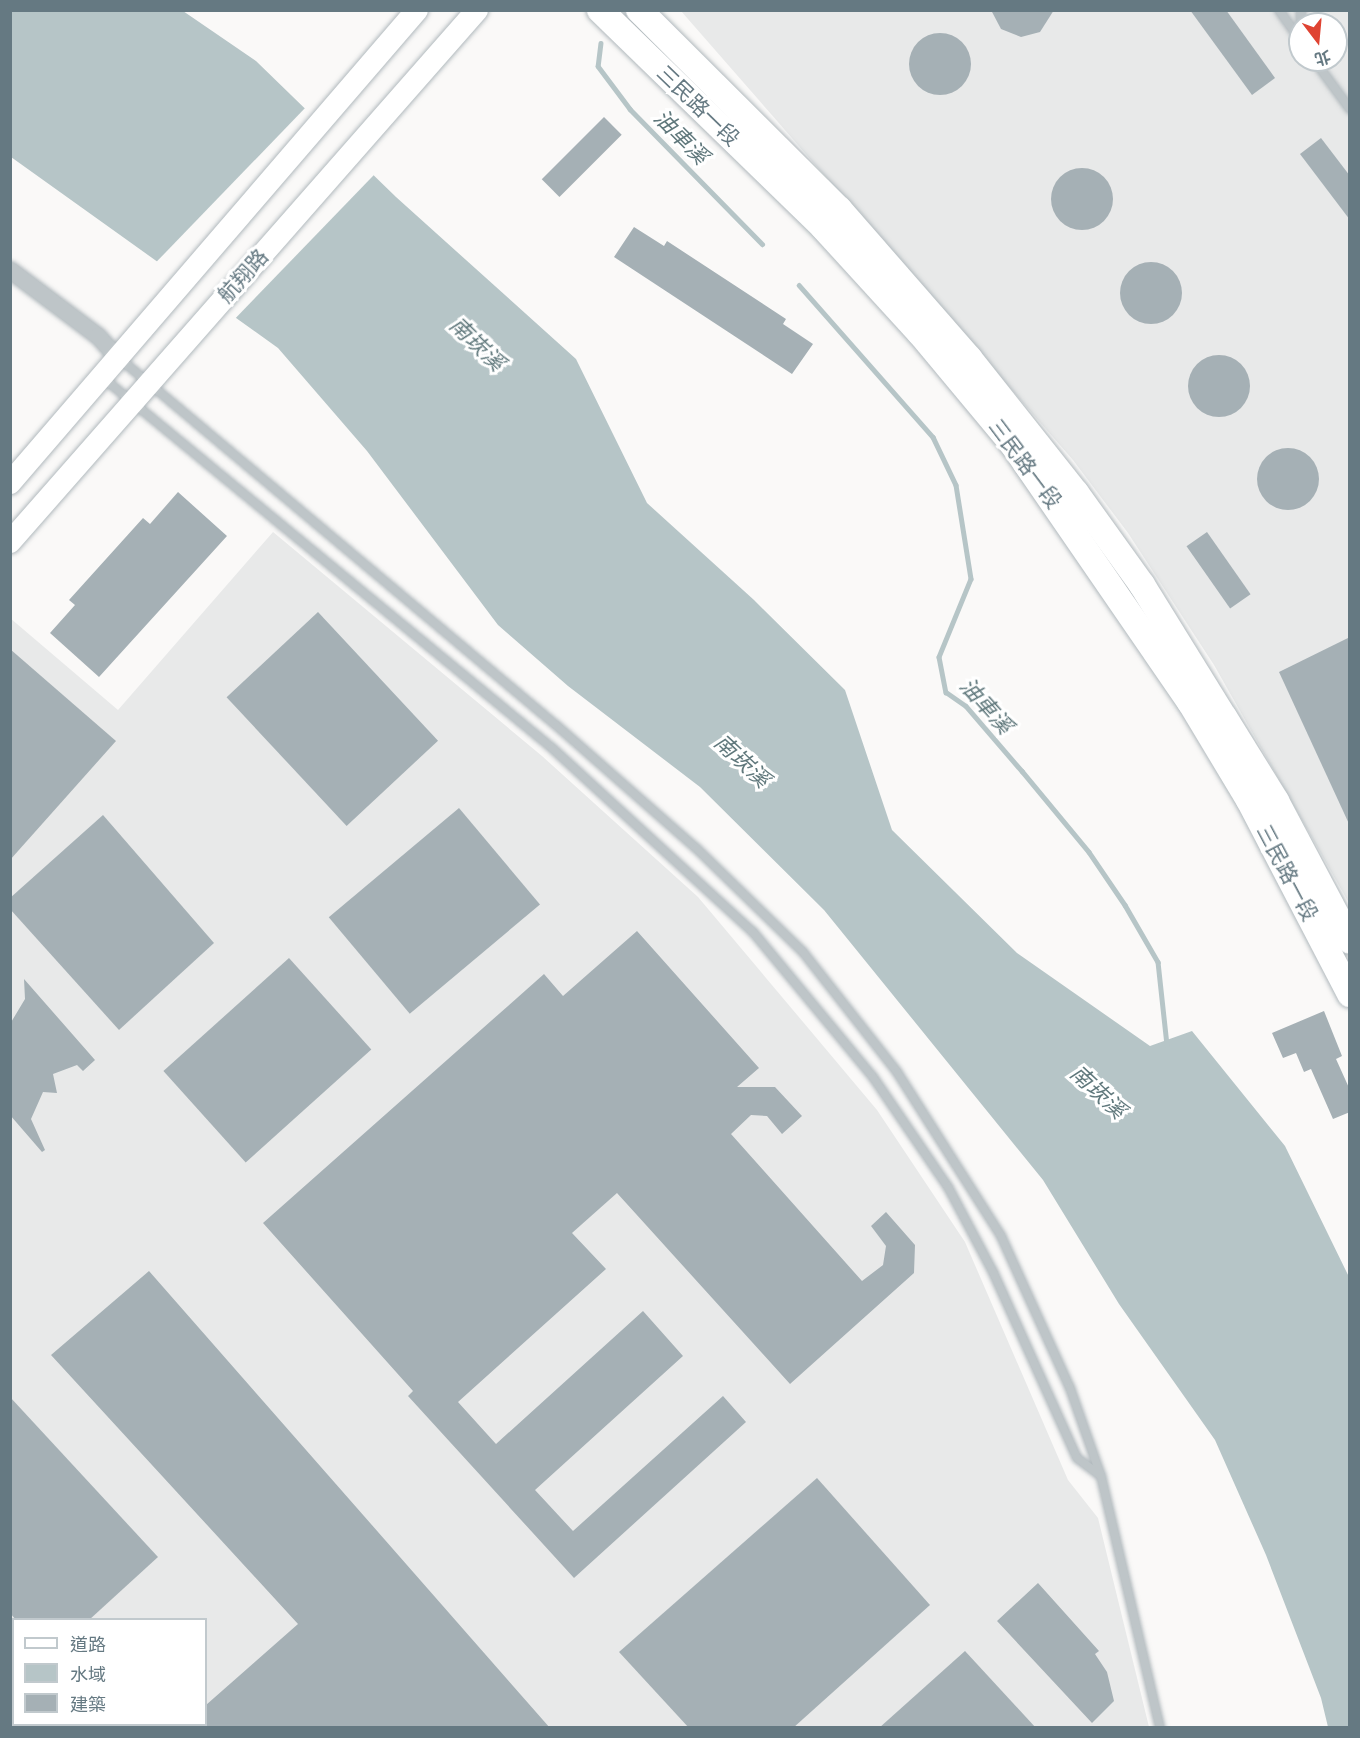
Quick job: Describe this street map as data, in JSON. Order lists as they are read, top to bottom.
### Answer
{
  "streets": {
    "main road": ["三民路一段"],
    "street": ["航翔路"]
  },
  "water": ["油車溪", "南崁溪"],
  "legend": ["道路", "水域", "建築"],
  "north": "bottom"
}
